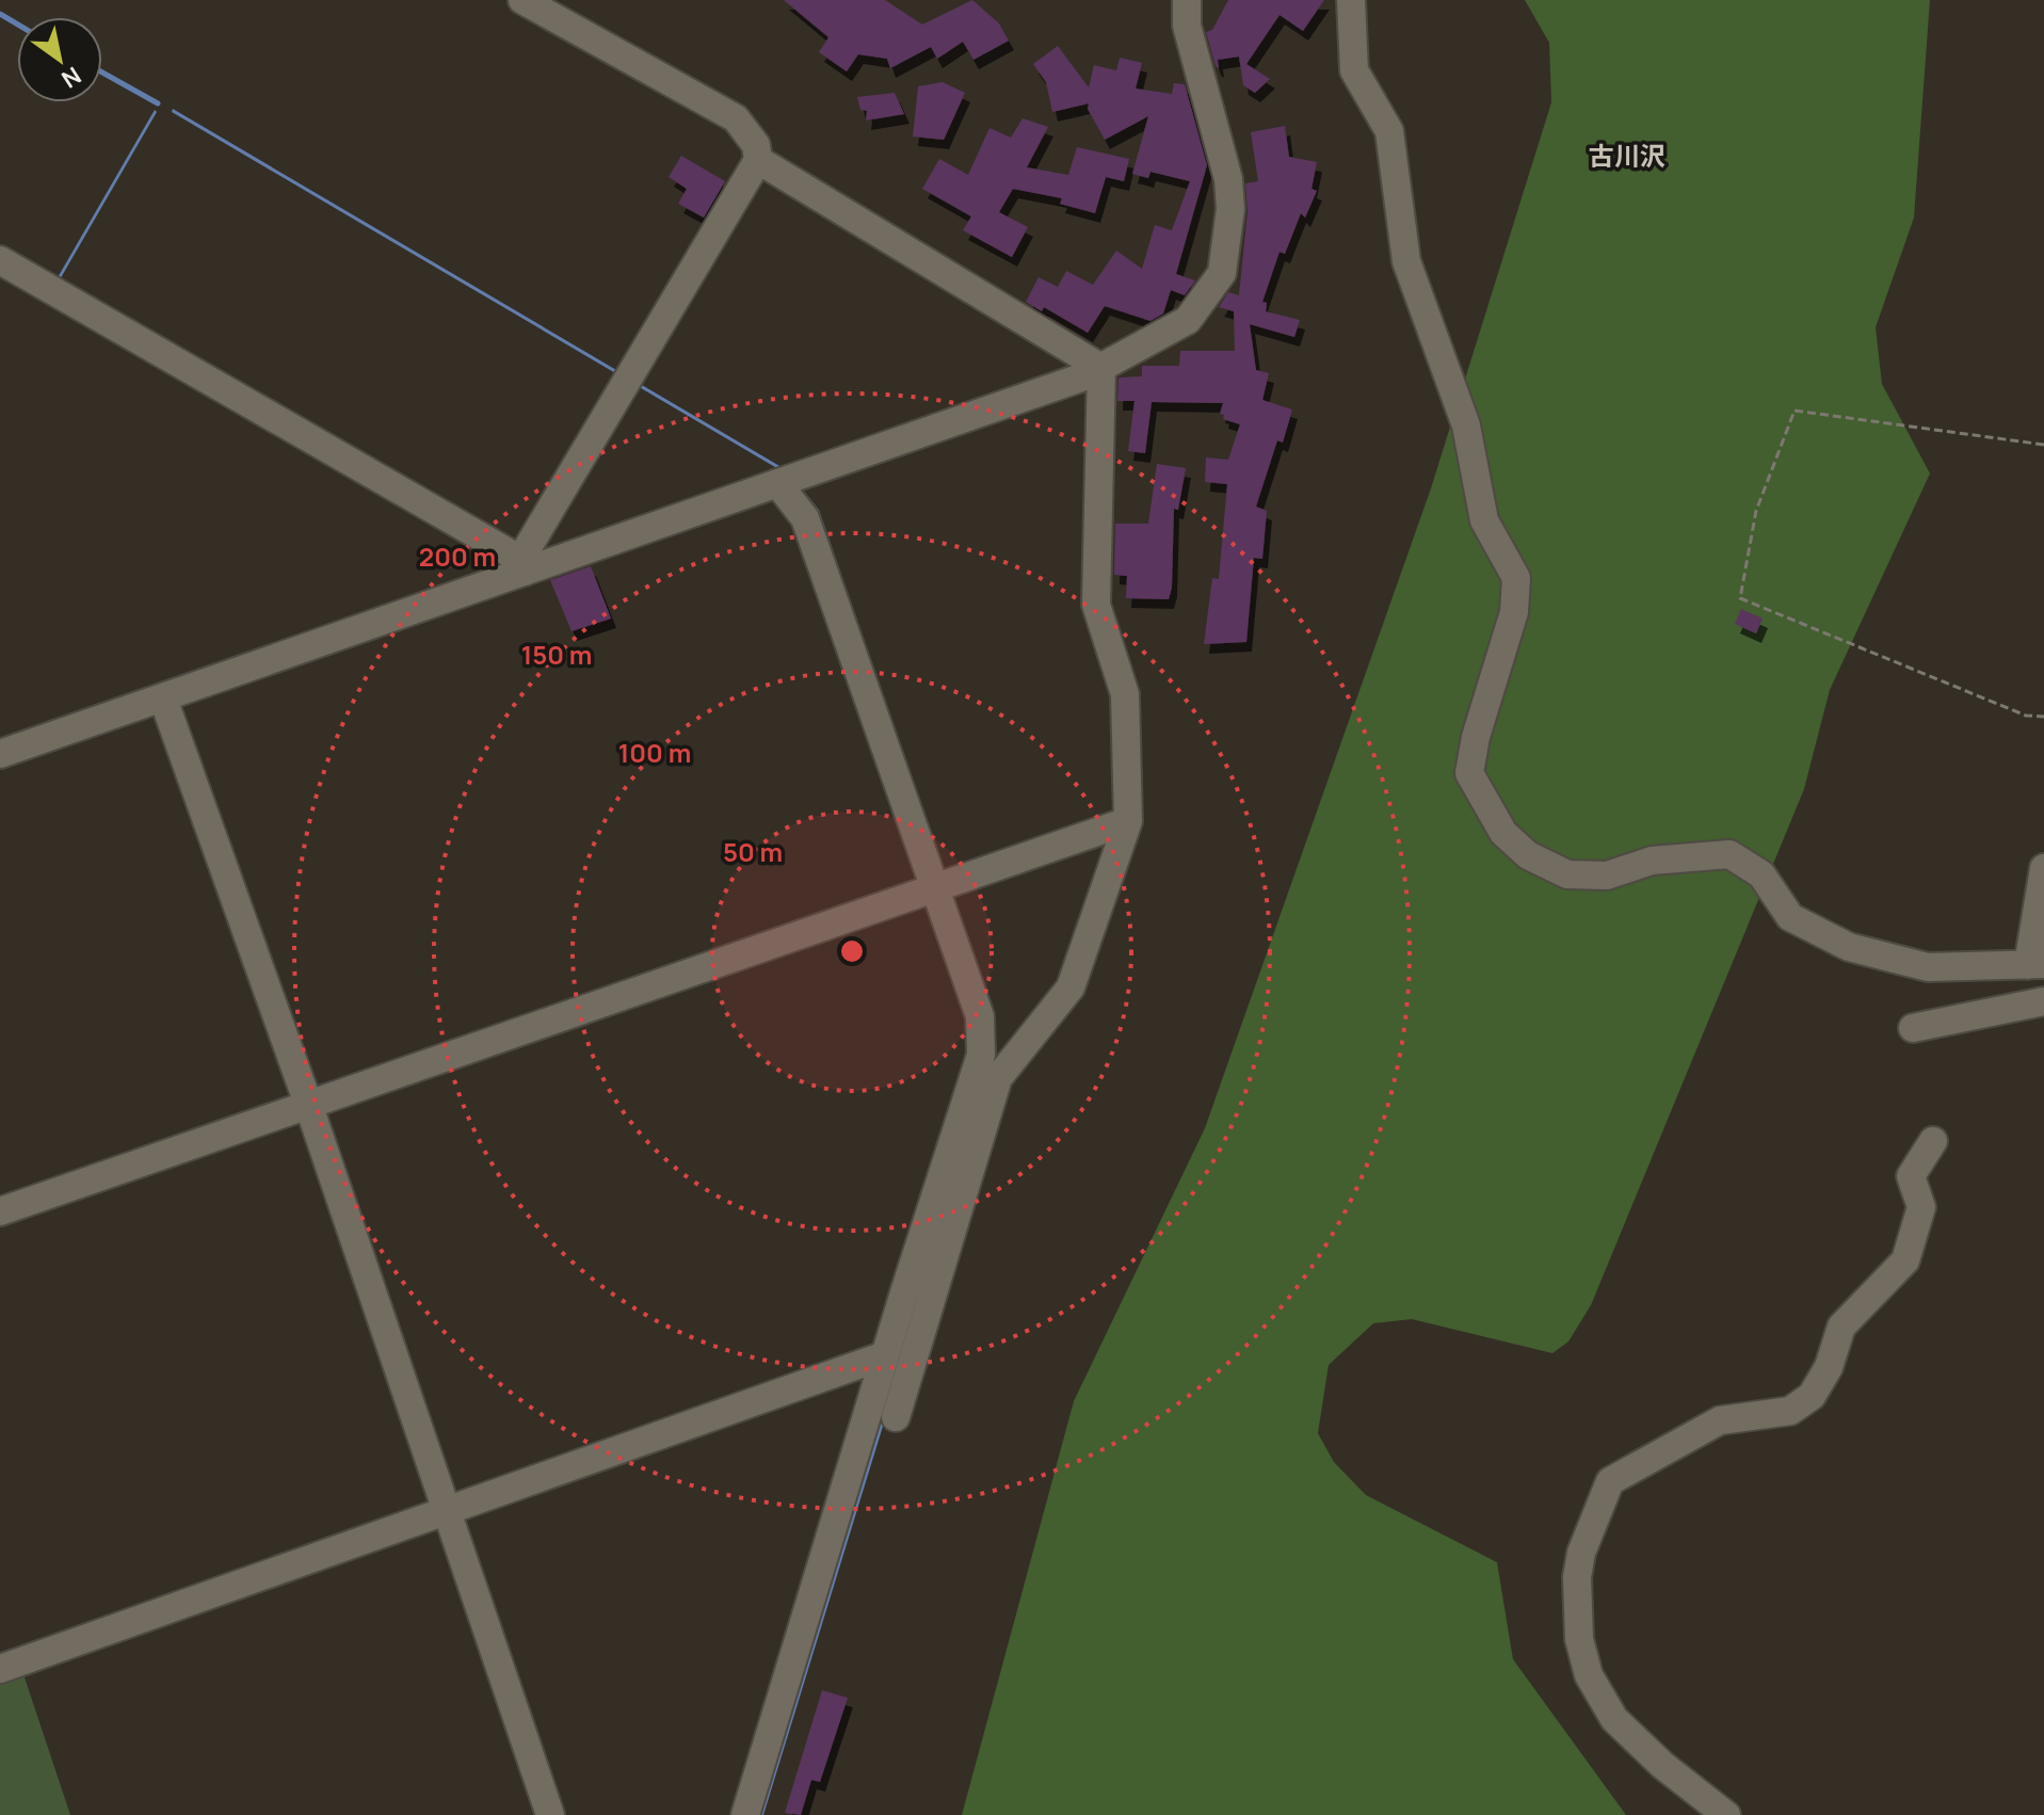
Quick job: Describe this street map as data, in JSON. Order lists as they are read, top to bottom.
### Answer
{
  "districts": ["古川沢"],
  "north": "bottom right",
  "rings": [
    "200 m",
    "150 m",
    "100 m",
    "50 m"
  ]
}
